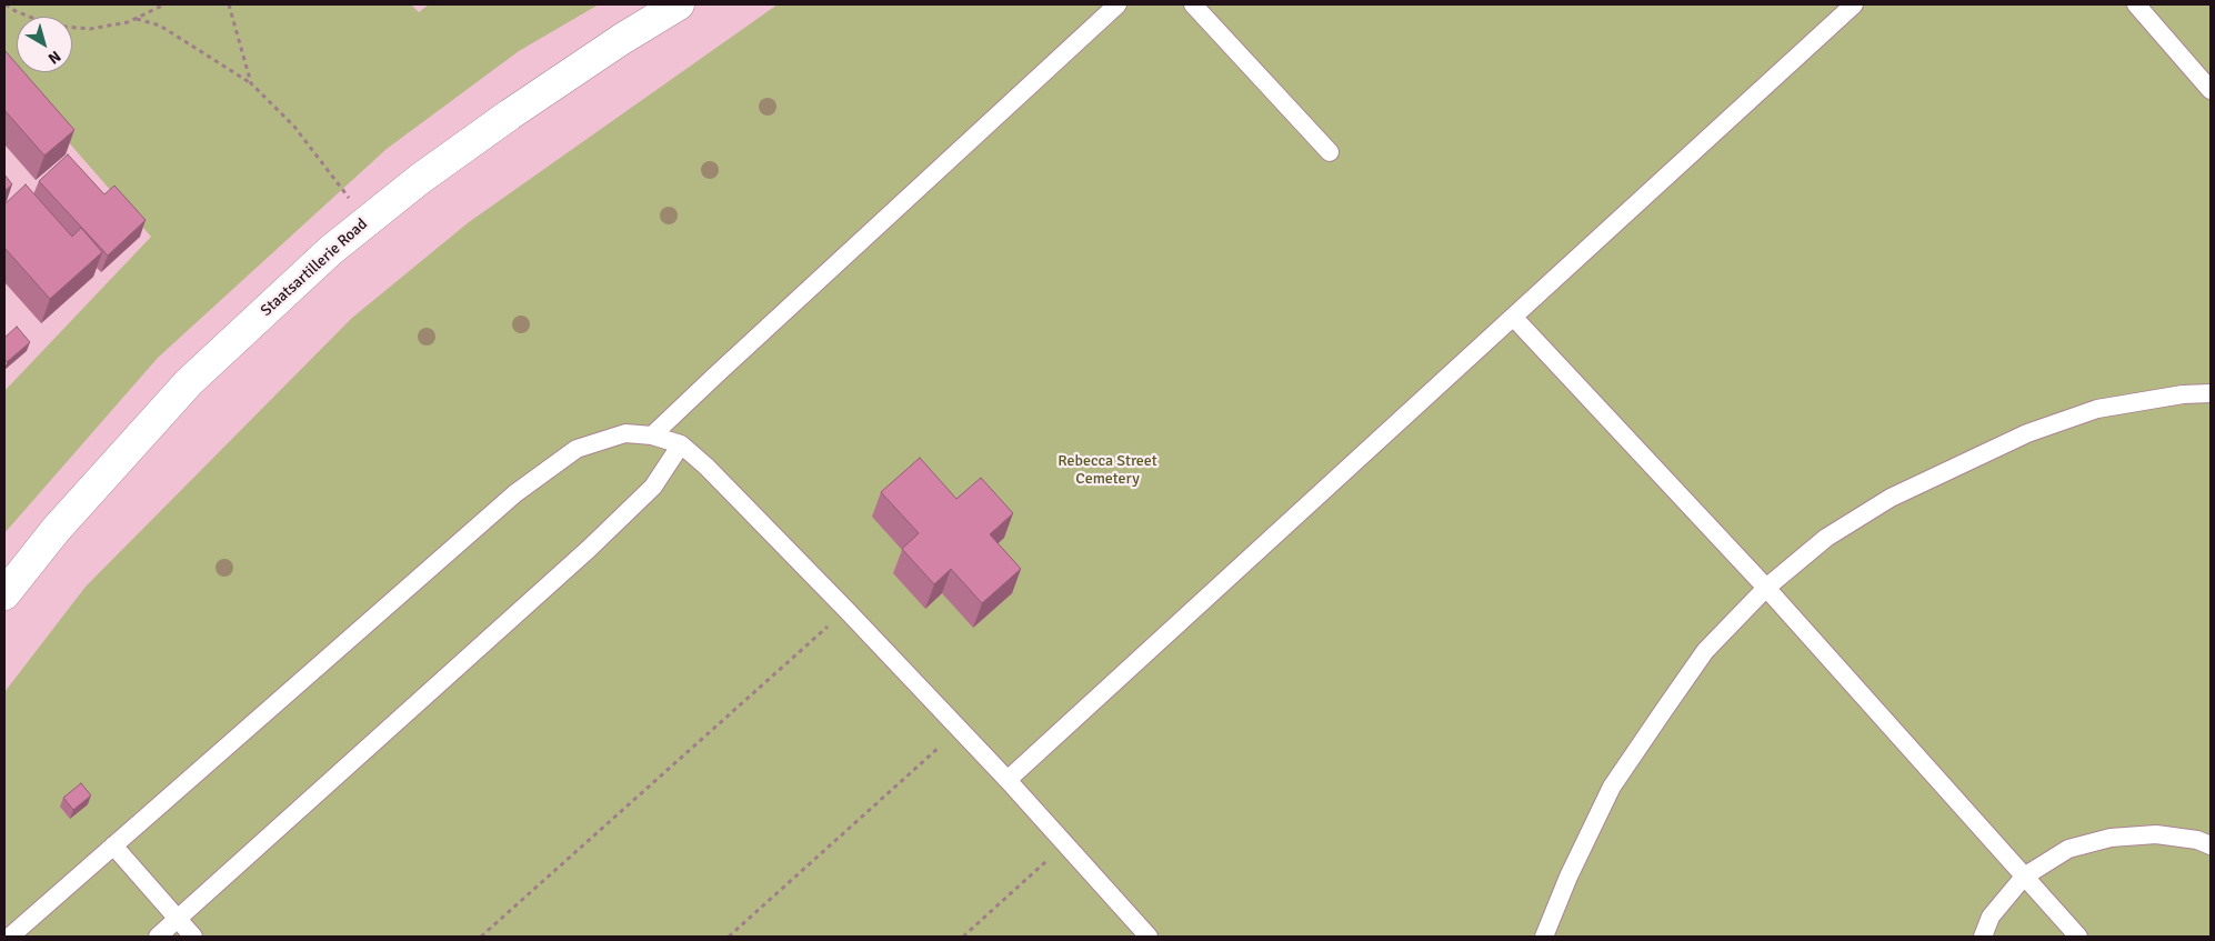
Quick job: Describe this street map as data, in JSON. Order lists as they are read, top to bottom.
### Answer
{
  "streets": {
    "street": ["Staatsartillerie Road"]
  },
  "parks": ["Rebecca Street Cemetery"],
  "north": "bottom right"
}
